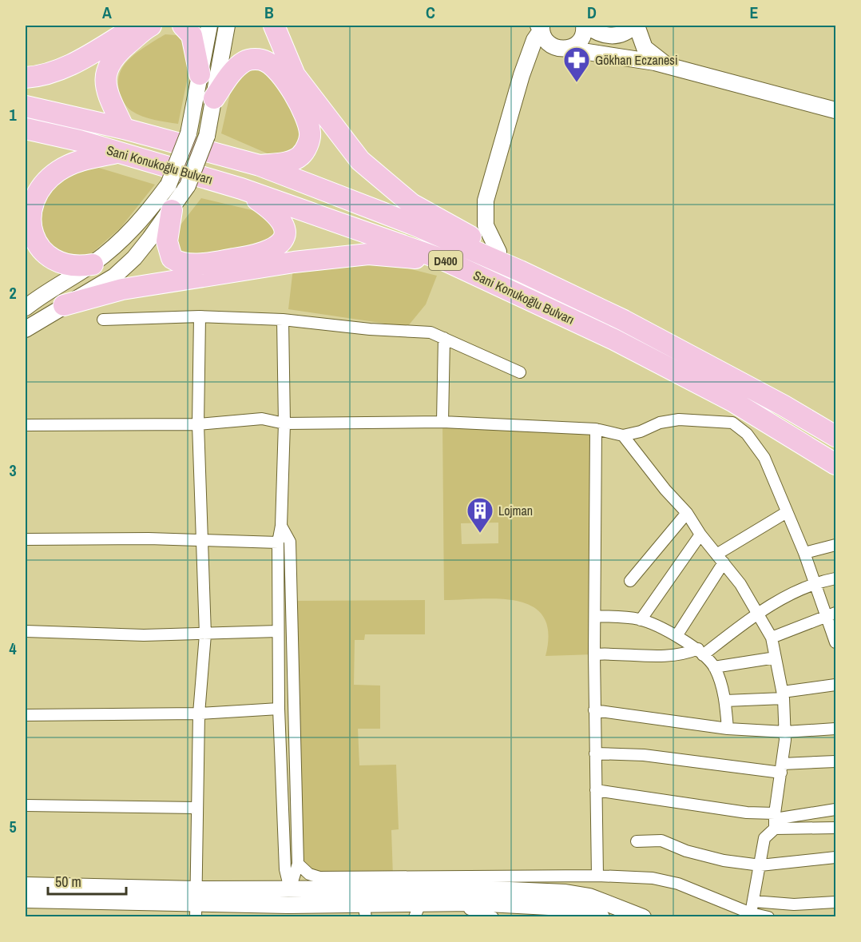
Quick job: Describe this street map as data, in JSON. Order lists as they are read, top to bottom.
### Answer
{
  "streets": {
    "highway": ["Sani Konukoğlu Bulvarı", "D400"]
  },
  "places": {
    "pharmacy": ["Gökhan Eczanesi"],
    "building": ["Lojman"]
  },
  "scale_bar": "50 m",
  "grid": {
    "columns": [
      "A",
      "B",
      "C",
      "D",
      "E"
    ],
    "rows": [
      "1",
      "2",
      "3",
      "4",
      "5"
    ]
  }
}
